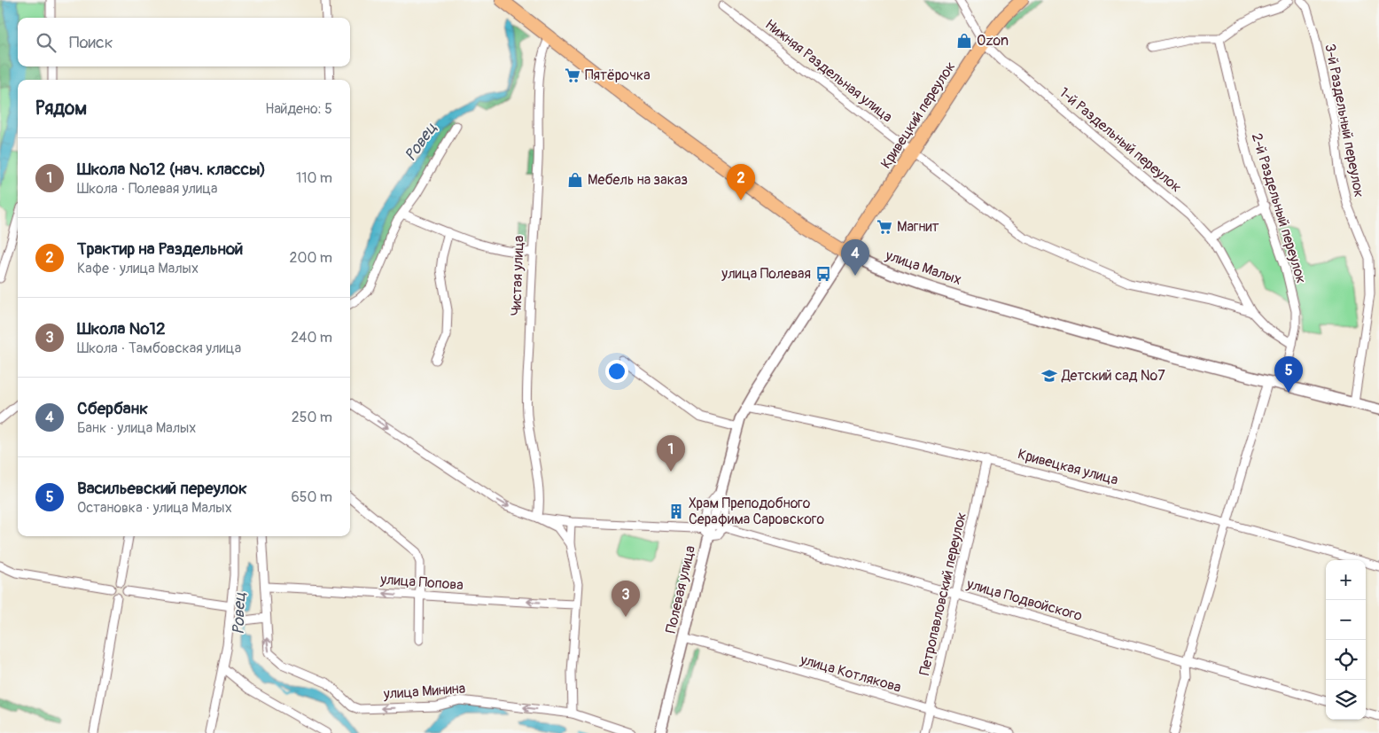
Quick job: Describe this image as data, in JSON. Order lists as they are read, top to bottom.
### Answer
{
  "streets": {
    "main road": ["Кривецкий переулок", "улица Малых"],
    "street": [
      "Нижняя Раздельная улица",
      "3-й Раздельный переулок",
      "1-й Раздельный переулок",
      "2-й Раздельный переулок",
      "Чистая улица",
      "Кривецкая улица",
      "улица Попова",
      "Полевая улица",
      "Петропавловский переулок",
      "улица Подвойского",
      "улица Котлякова",
      "улица Минина"
    ]
  },
  "crossings": [
    ["Нижняя Раздельная улица", "Кривецкий переулок"],
    ["Нижняя Раздельная улица", "1-й Раздельный переулок"],
    ["Кривецкий переулок", "1-й Раздельный переулок"],
    ["Кривецкий переулок", "улица Малых"],
    ["Кривецкий переулок", "Полевая улица"],
    ["3-й Раздельный переулок", "улица Малых"],
    ["2-й Раздельный переулок", "улица Малых"],
    ["улица Малых", "Чистая улица"],
    ["улица Малых", "Полевая улица"],
    ["Чистая улица", "улица Подвойского"],
    ["Кривецкая улица", "Полевая улица"],
    ["Кривецкая улица", "Петропавловский переулок"],
    ["улица Попова", "улица Минина"],
    ["Полевая улица", "улица Подвойского"],
    ["Полевая улица", "улица Котлякова"],
    ["Петропавловский переулок", "улица Подвойского"],
    ["Петропавловский переулок", "улица Котлякова"]
  ],
  "one_way": ["улица Попова"],
  "water": ["Ровец"],
  "places": {
    "shop": ["Ozon", "Мебель на заказ"],
    "supermarket": ["Пятёрочка", "Магнит"],
    "bus stop": ["улица Полевая"],
    "school or university": ["Детский сад №7"],
    "building": ["Храм Преподобного Серафима Саровского"]
  },
  "page": {
    "search": "Поиск",
    "heading": ["Рядом", "Найдено: 5"],
    "list": [
      {
        "mark": "1",
        "name": "Школа №12 (нач. классы)",
        "note": "Школа · Полевая улица",
        "value": "110 m"
      },
      {
        "mark": "2",
        "name": "Трактир на Раздельной",
        "note": "Кафе · улица Малых",
        "value": "200 m"
      },
      {
        "mark": "3",
        "name": "Школа №12",
        "note": "Школа · Тамбовская улица",
        "value": "240 m"
      },
      {
        "mark": "4",
        "name": "Сбербанк",
        "note": "Банк · улица Малых",
        "value": "250 m"
      },
      {
        "mark": "5",
        "name": "Васильевский переулок",
        "note": "Остановка · улица Малых",
        "value": "650 m"
      }
    ],
    "pins": [
      "2",
      "4",
      "5",
      "1",
      "3"
    ],
    "map_buttons": ["+", "−"]
  }
}
